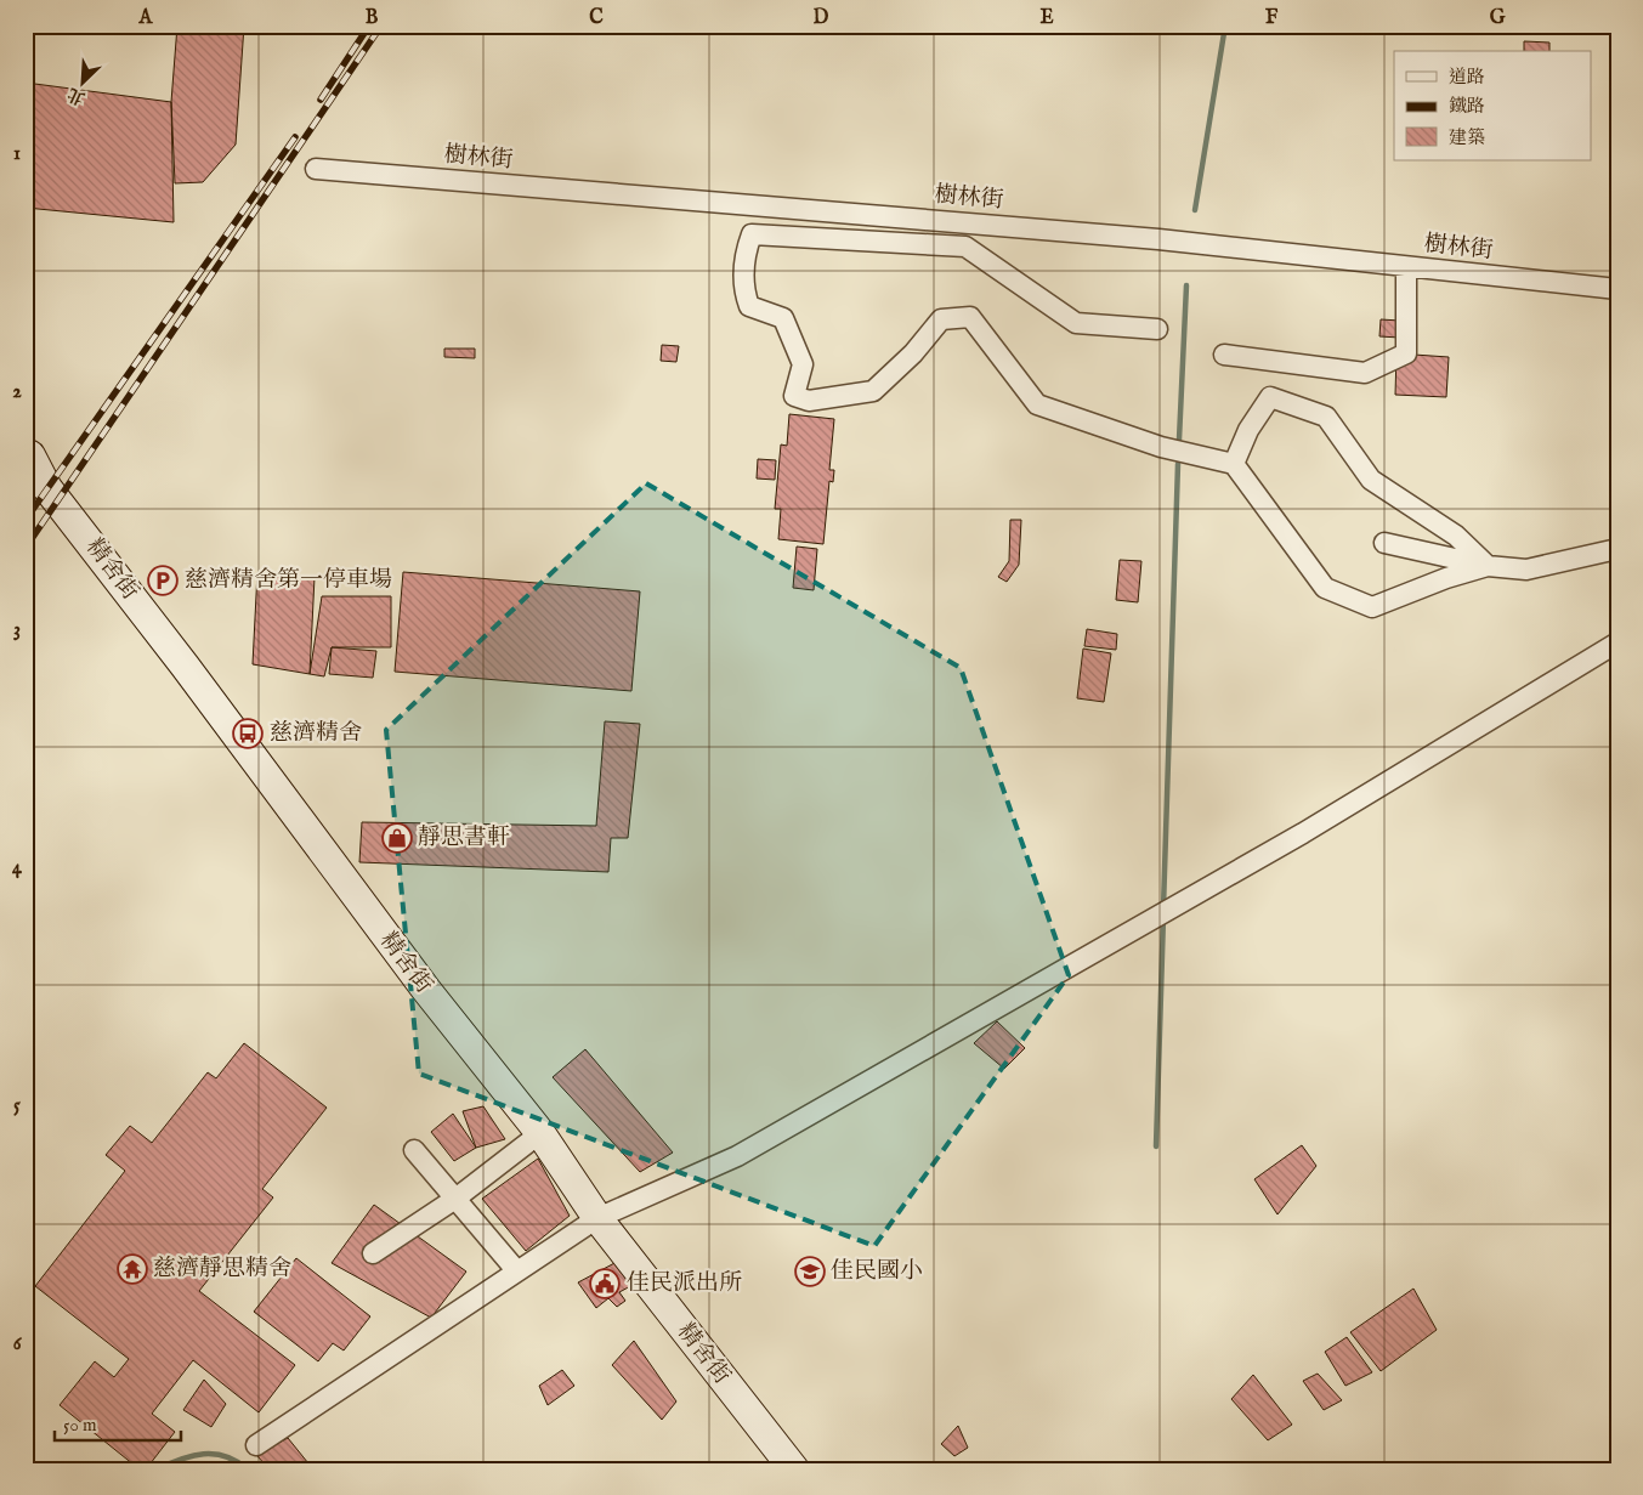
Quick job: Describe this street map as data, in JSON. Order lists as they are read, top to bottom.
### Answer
{
  "streets": {
    "street": ["樹林街", "精舍街"]
  },
  "places": {
    "parking": ["慈濟精舍第一停車場"],
    "bus stop": ["慈濟精舍"],
    "shop": ["靜思書軒"],
    "temple": ["慈濟靜思精舍"],
    "school or university": ["佳民國小"],
    "public building": ["佳民派出所"]
  },
  "legend": ["道路", "鐵路", "建築"],
  "scale_bar": "50 m",
  "north": "bottom left",
  "grid": {
    "columns": [
      "A",
      "B",
      "C",
      "D",
      "E",
      "F",
      "G"
    ],
    "rows": [
      "1",
      "2",
      "3",
      "4",
      "5",
      "6"
    ]
  }
}
